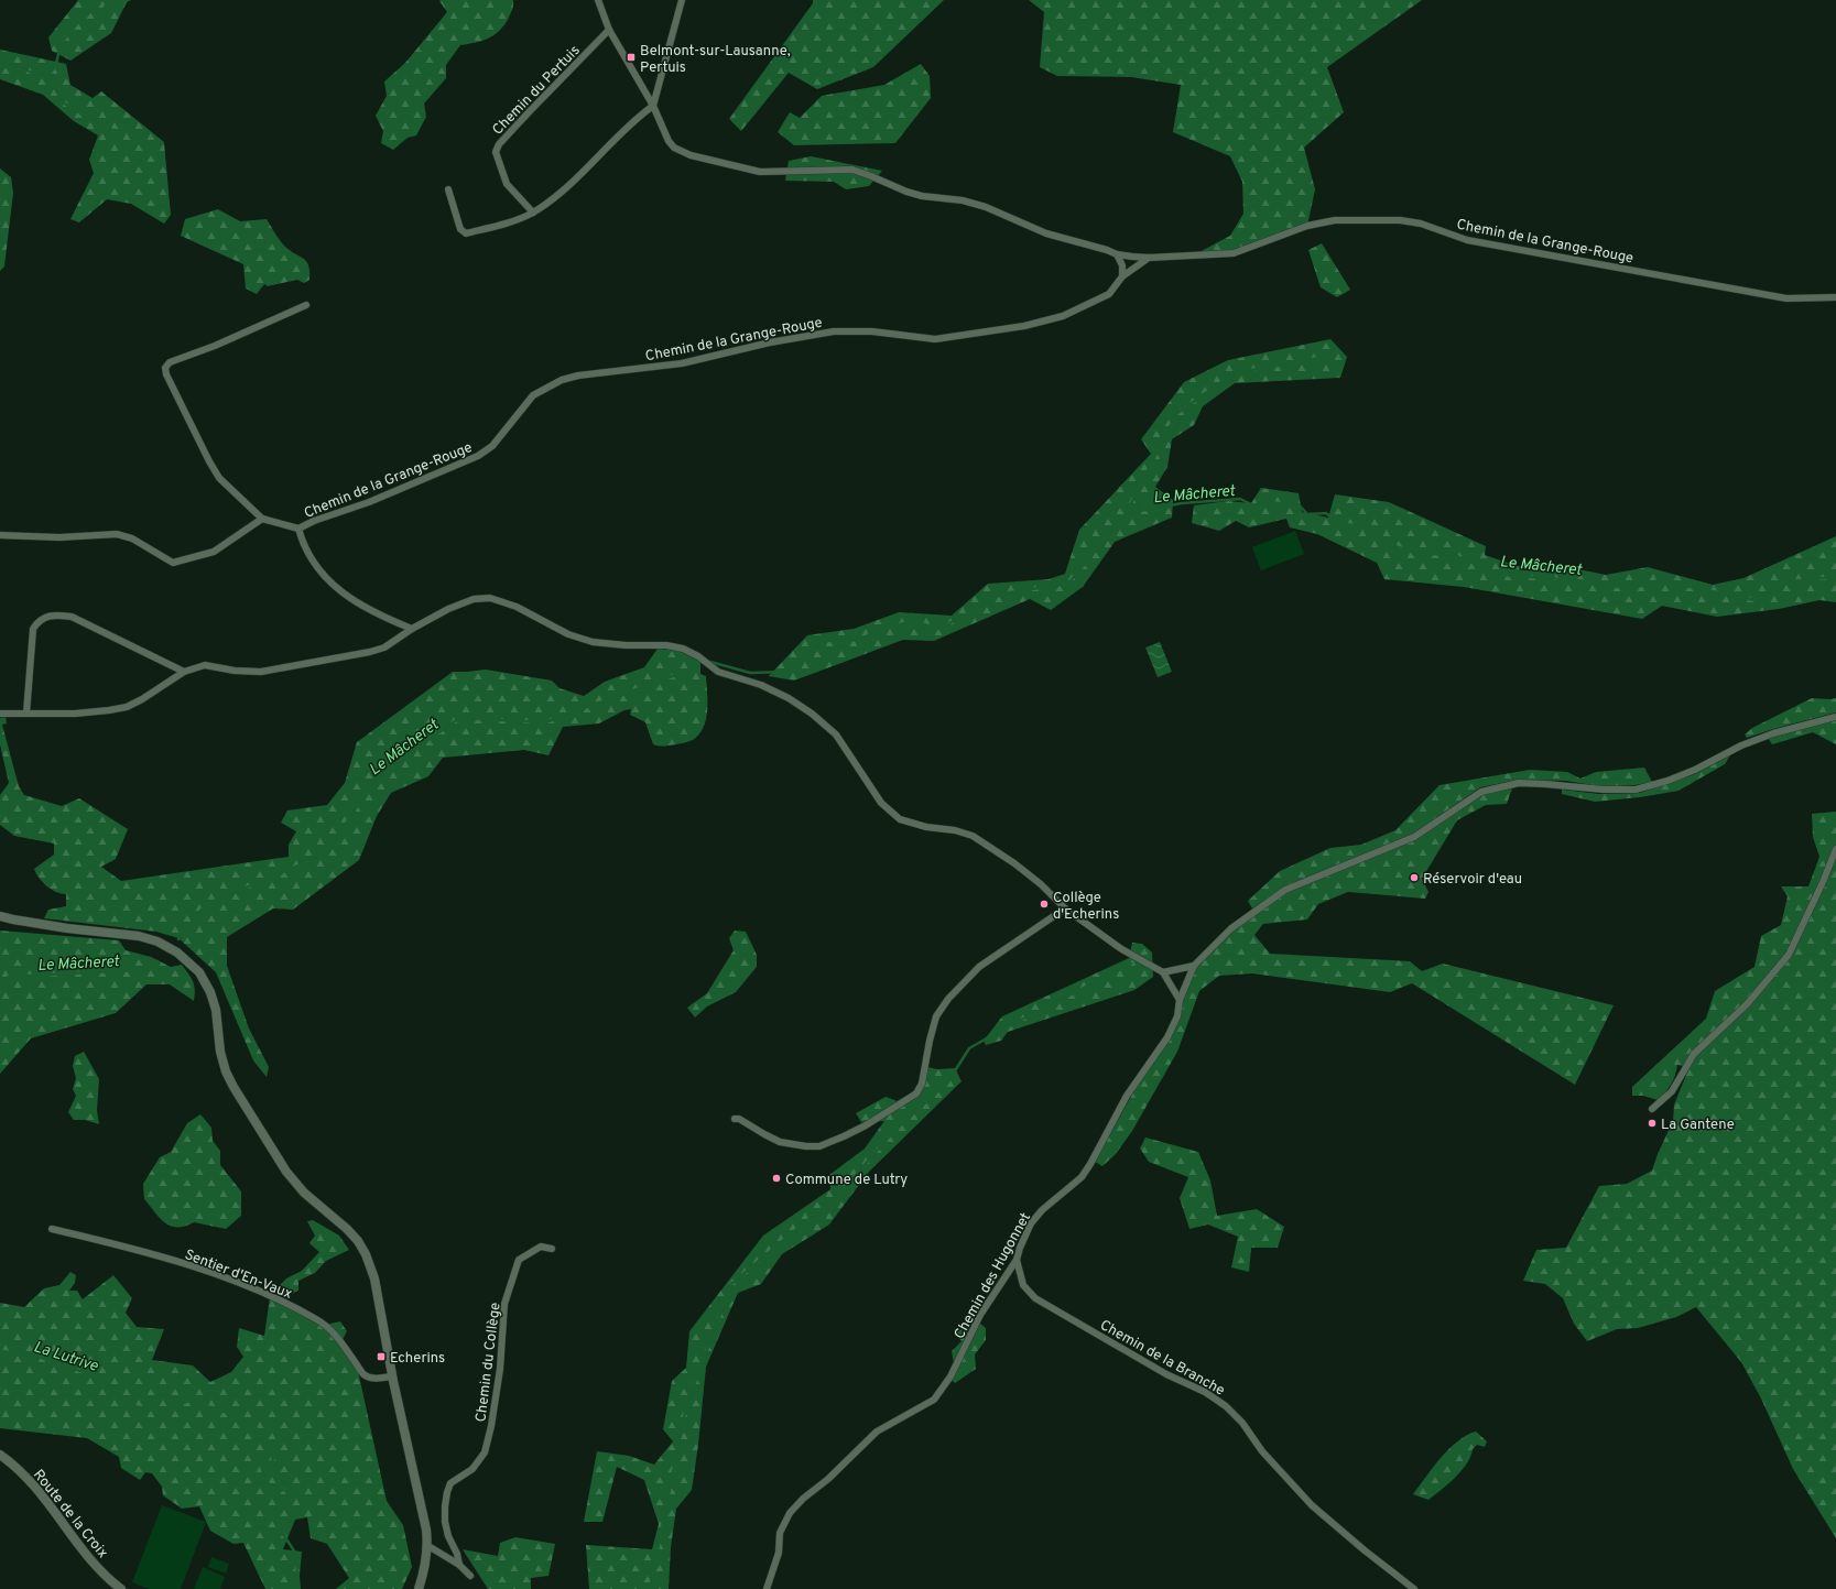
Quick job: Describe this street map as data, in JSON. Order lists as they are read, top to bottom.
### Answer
{
  "streets": {
    "street": [
      "Chemin du Pertuis",
      "Chemin de la Grange-Rouge",
      "Sentier d'En-Vaux",
      "Chemin des Hugonnet",
      "Chemin de la Branche",
      "Chemin du Collège",
      "Route de la Croix"
    ]
  },
  "crossings": [
    ["Chemin des Hugonnet", "Chemin de la Branche"]
  ],
  "water": ["Le Mâcheret", "La Lutrive"],
  "places": {
    "transit": ["Belmont-sur-Lausanne, Pertuis", "Echerins"],
    "other": [
      "Réservoir d'eau",
      "Collège d'Echerins",
      "La Gantene",
      "Commune de Lutry"
    ]
  }
}
